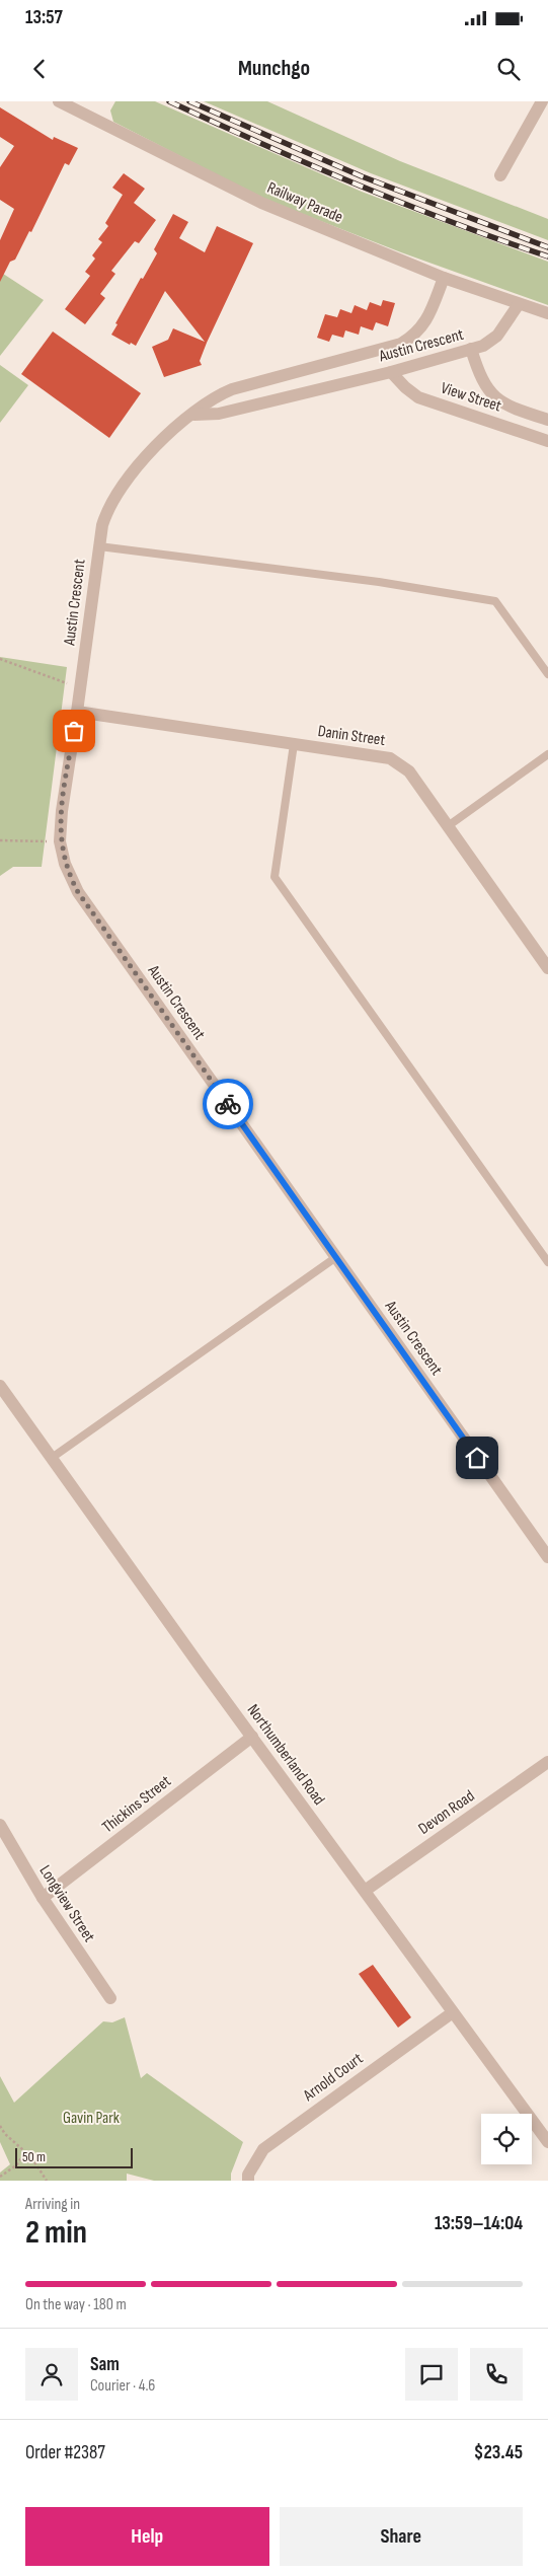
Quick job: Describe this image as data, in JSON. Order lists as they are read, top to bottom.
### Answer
{
  "streets": {
    "street": [
      "Railway Parade",
      "Austin Crescent",
      "View Street",
      "Danin Street",
      "Northumberland Road",
      "Thickins Street",
      "Devon Road",
      "Longview Street",
      "Arnold Court"
    ]
  },
  "crossings": [
    ["Railway Parade", "Austin Crescent"],
    ["Austin Crescent", "View Street"],
    ["Austin Crescent", "Danin Street"],
    ["Northumberland Road", "Thickins Street"],
    ["Northumberland Road", "Devon Road"],
    ["Northumberland Road", "Arnold Court"],
    ["Thickins Street", "Longview Street"]
  ],
  "parks": ["Gavin Park"],
  "scale_bar": "50 m",
  "page": {
    "status": "13:57",
    "header": "Munchgo",
    "scale": "50 m",
    "heading": ["2 min", "Arriving in", "13:59–14:04"],
    "panel": [
      "Sam",
      "Courier · 4.6",
      "Order #2387",
      "$23.45"
    ],
    "bar": "On the way · 180 m",
    "buttons": ["Help", "Share"]
  }
}
